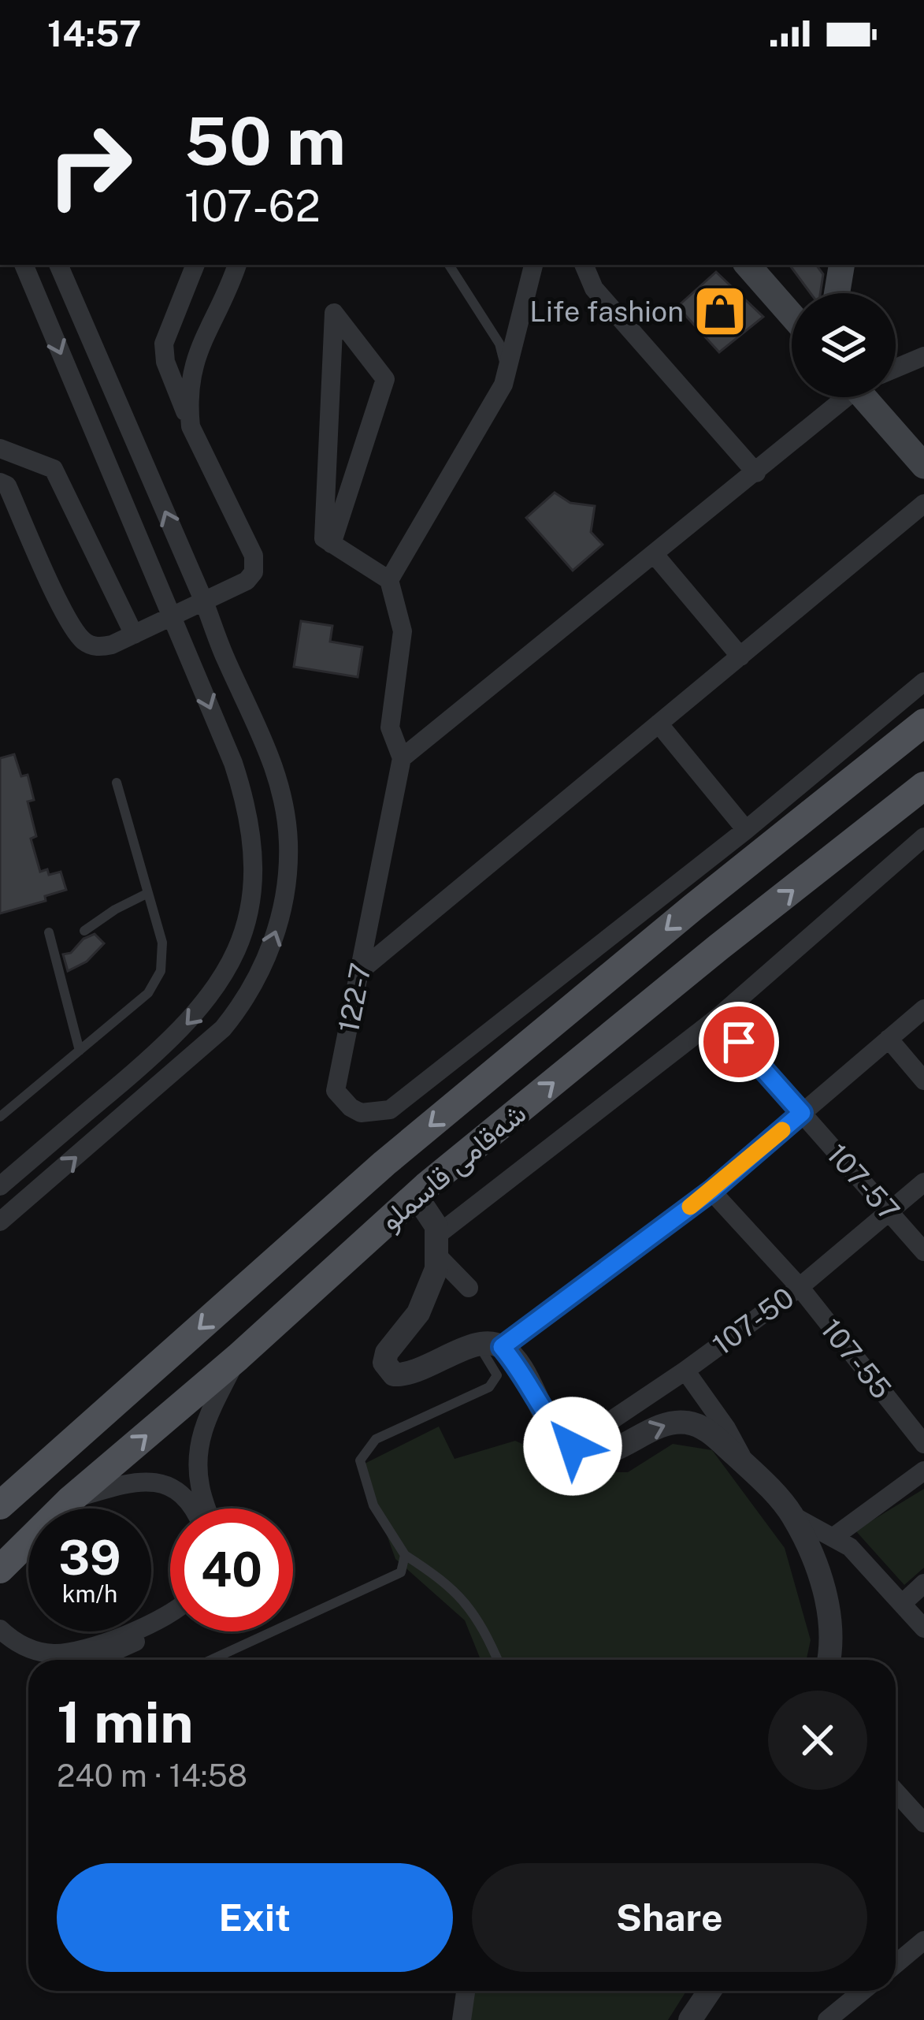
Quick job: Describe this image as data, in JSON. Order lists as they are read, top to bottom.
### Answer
{
  "streets": {
    "main road": ["شەقامی قاسملو"],
    "street": [
      "122-7",
      "107-57",
      "107-50",
      "107-55"
    ]
  },
  "crossings": [
    ["107-57", "107-50"],
    ["107-50", "107-55"]
  ],
  "places": {
    "shop": ["Life fashion"]
  },
  "page": {
    "status": "14:57",
    "turn": ["50 m", "107-62"],
    "speed": "39 km/h",
    "limit": "40",
    "heading": ["1 min", "240 m · 14:58"],
    "buttons": ["Exit", "Share"]
  }
}
